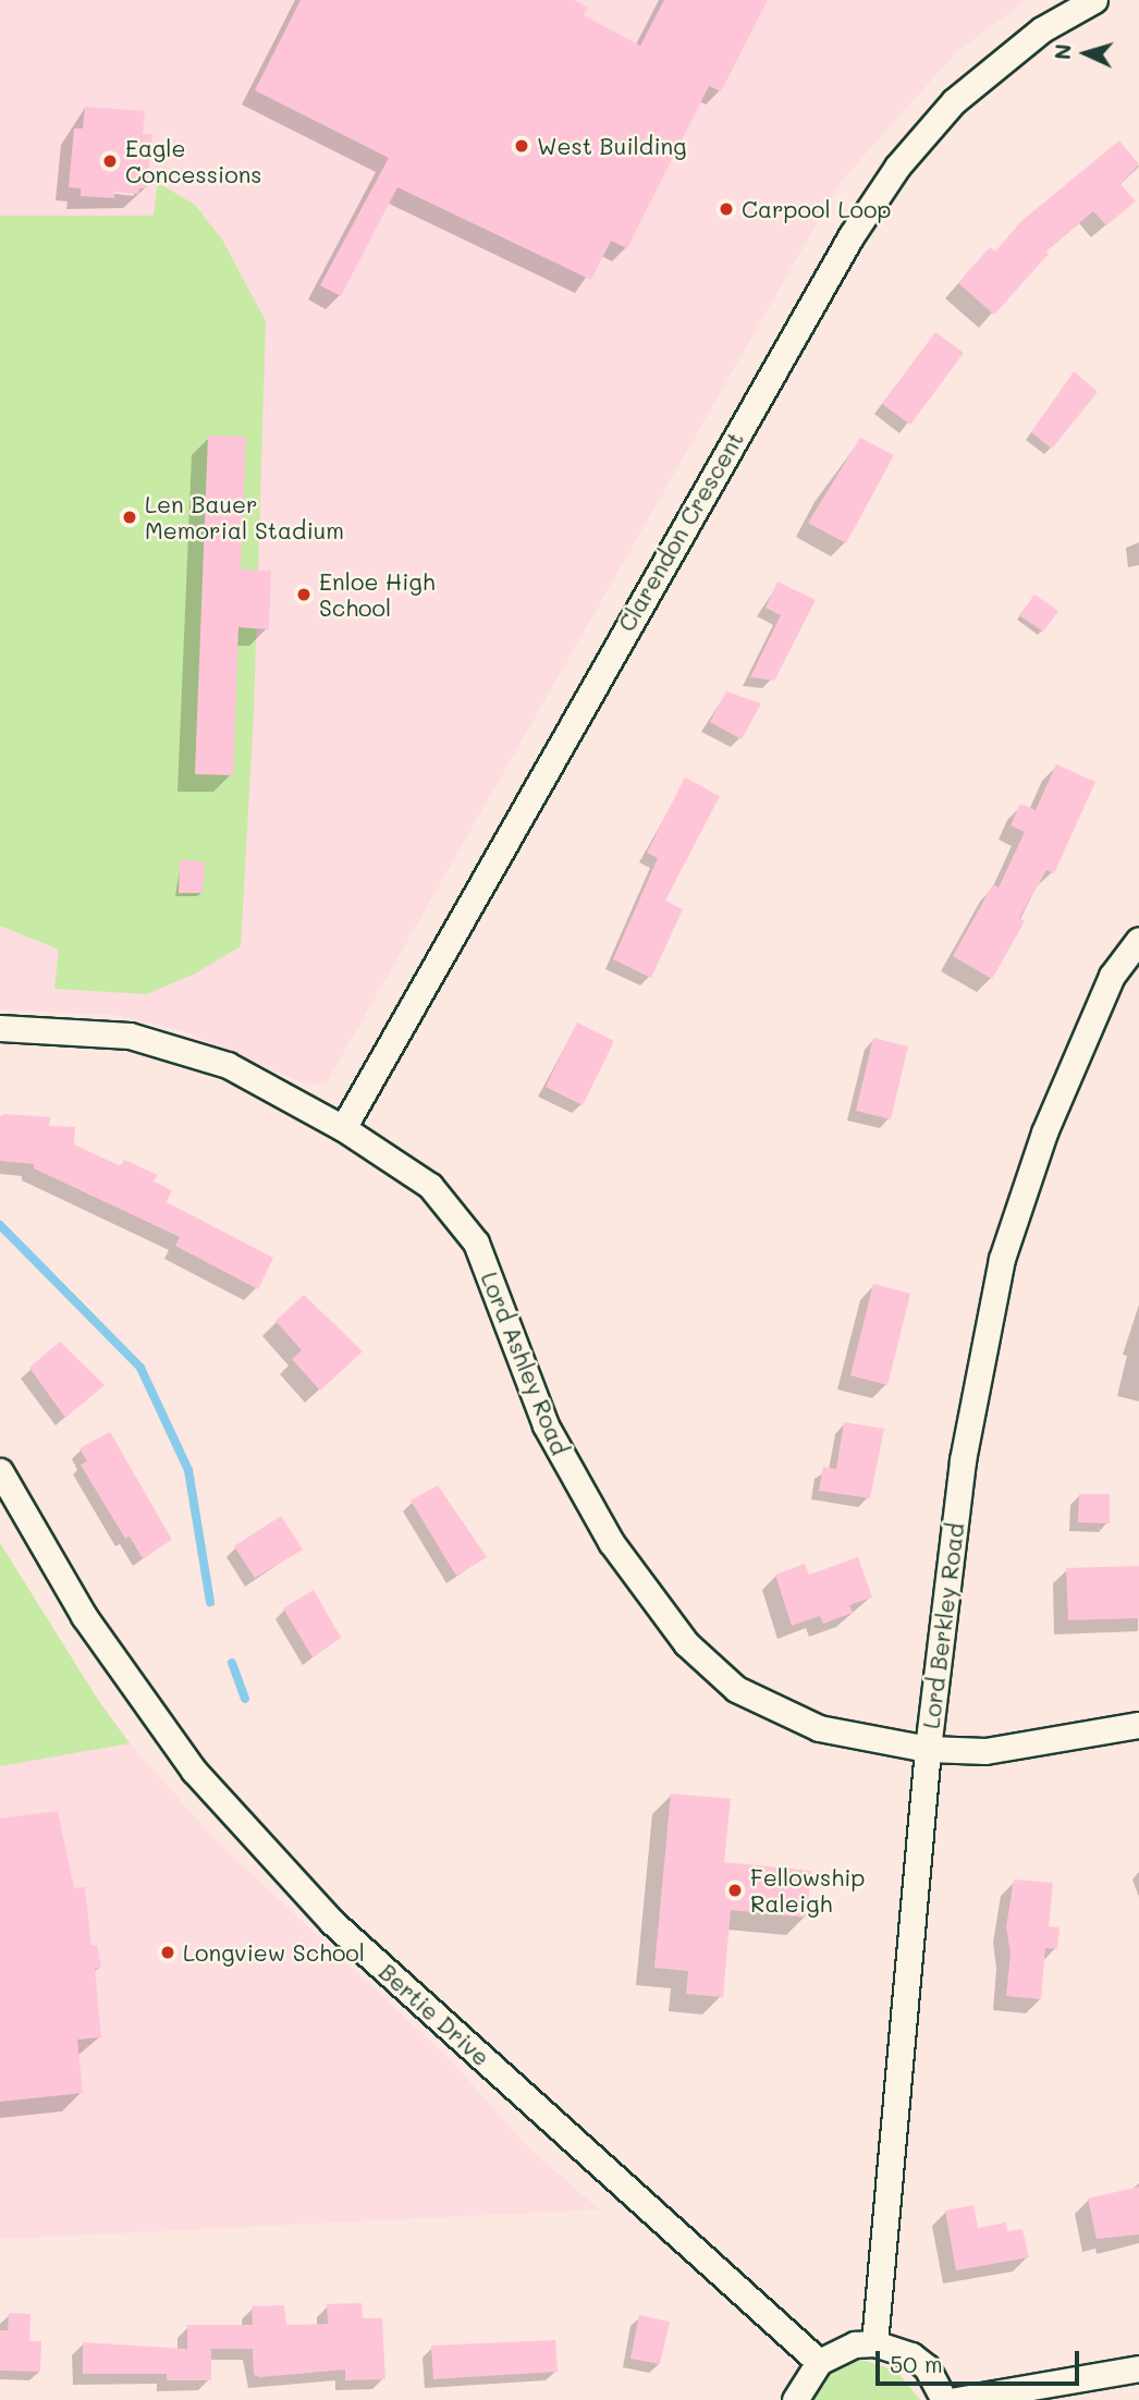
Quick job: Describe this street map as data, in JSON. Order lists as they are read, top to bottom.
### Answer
{
  "streets": {
    "street": [
      "Clarendon Crescent",
      "Lord Ashley Road",
      "Lord Berkley Road",
      "Bertie Drive"
    ]
  },
  "crossings": [
    ["Clarendon Crescent", "Lord Ashley Road"],
    ["Lord Ashley Road", "Lord Berkley Road"]
  ],
  "places": [
    "West Building",
    "Eagle Concessions",
    "Carpool Loop",
    "Len Bauer Memorial Stadium",
    "Enloe High School",
    "Fellowship Raleigh",
    "Longview School"
  ],
  "scale_bar": "50 m",
  "north": "left"
}
